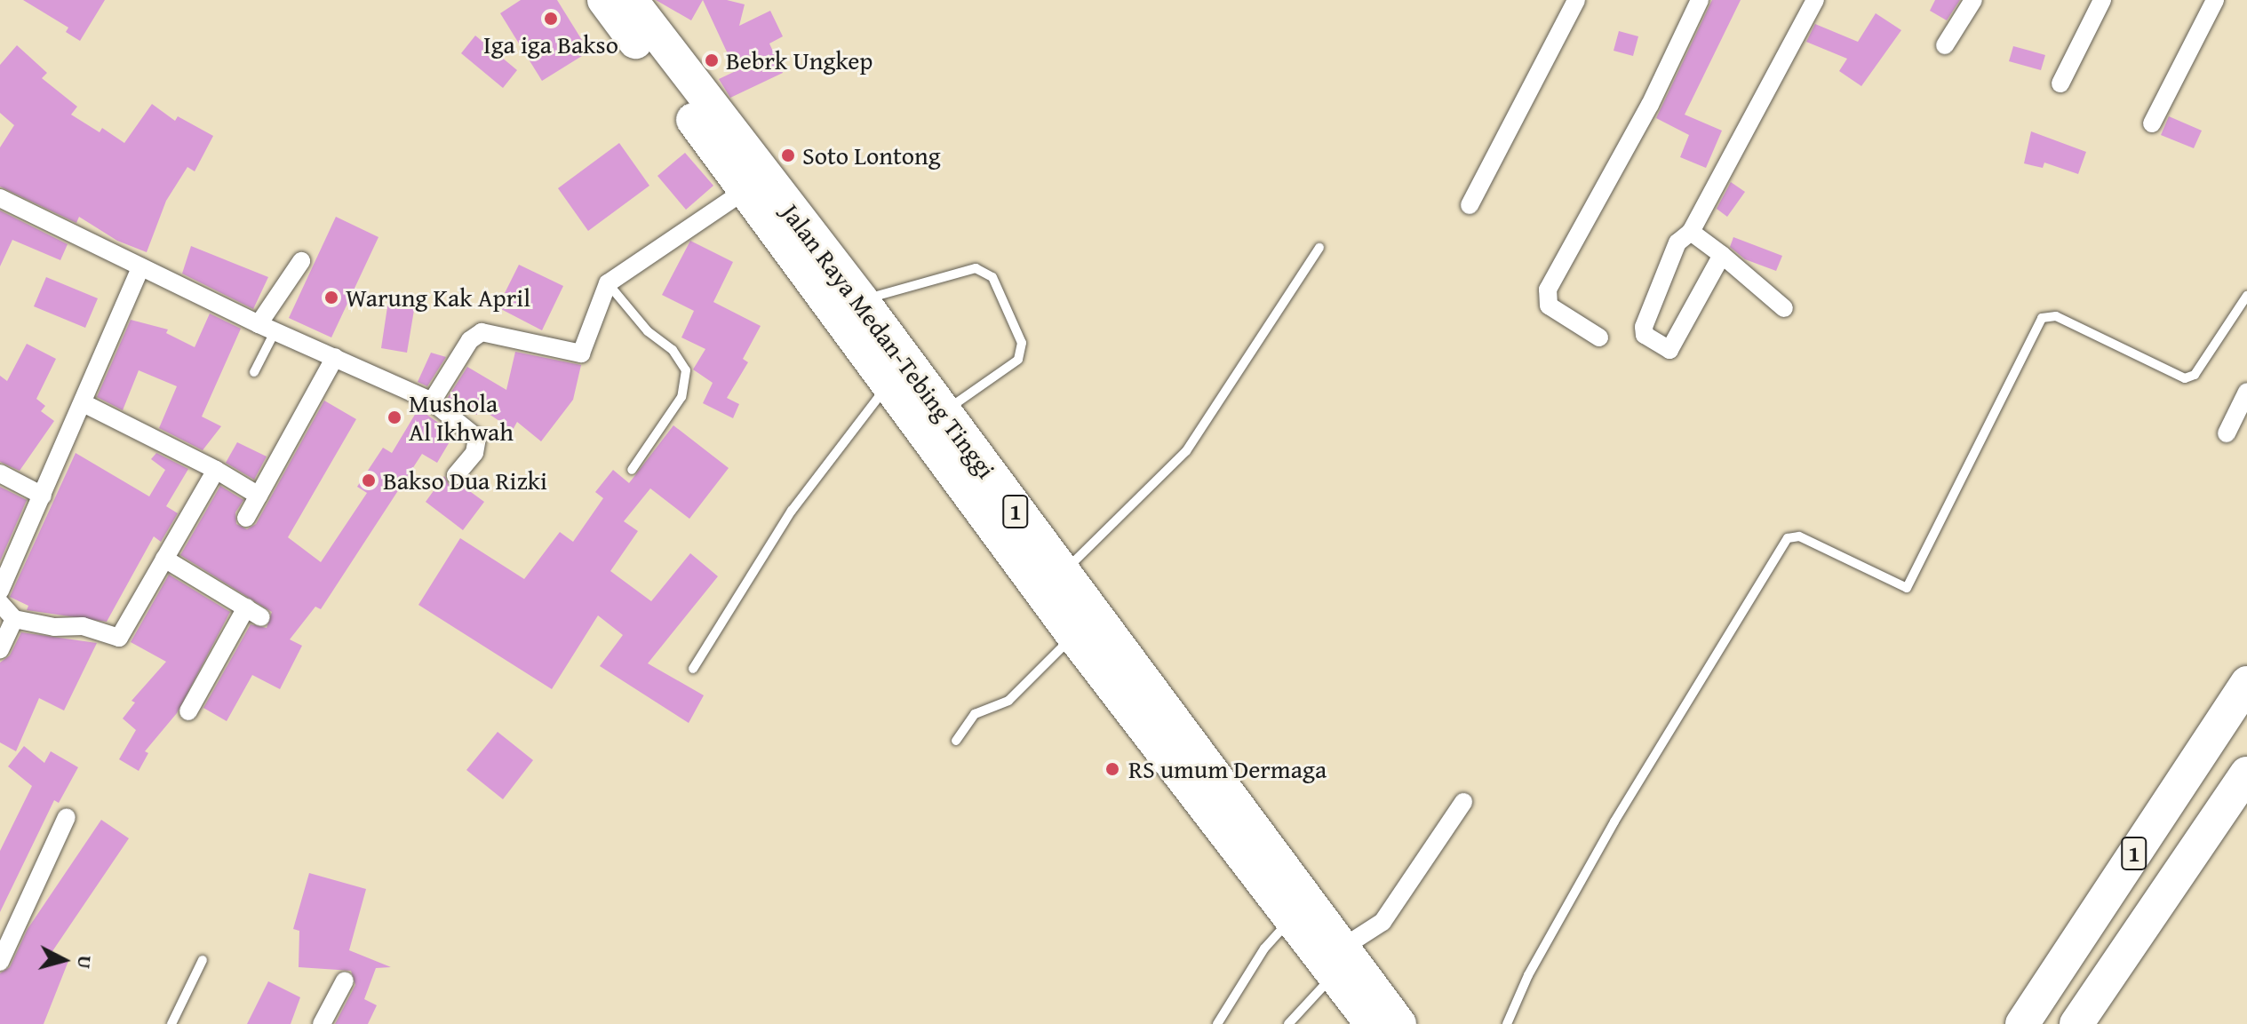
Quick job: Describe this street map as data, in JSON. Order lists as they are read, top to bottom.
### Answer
{
  "streets": {
    "highway": ["Jalan Raya Medan-Tebing Tinggi", "1"]
  },
  "places": [
    "Iga iga Bakso",
    "Bebrk Ungkep",
    "Soto Lontong",
    "Warung Kak April",
    "Mushola Al Ikhwah",
    "Bakso Dua Rizki",
    "RS umum Dermaga"
  ],
  "north": "right"
}
